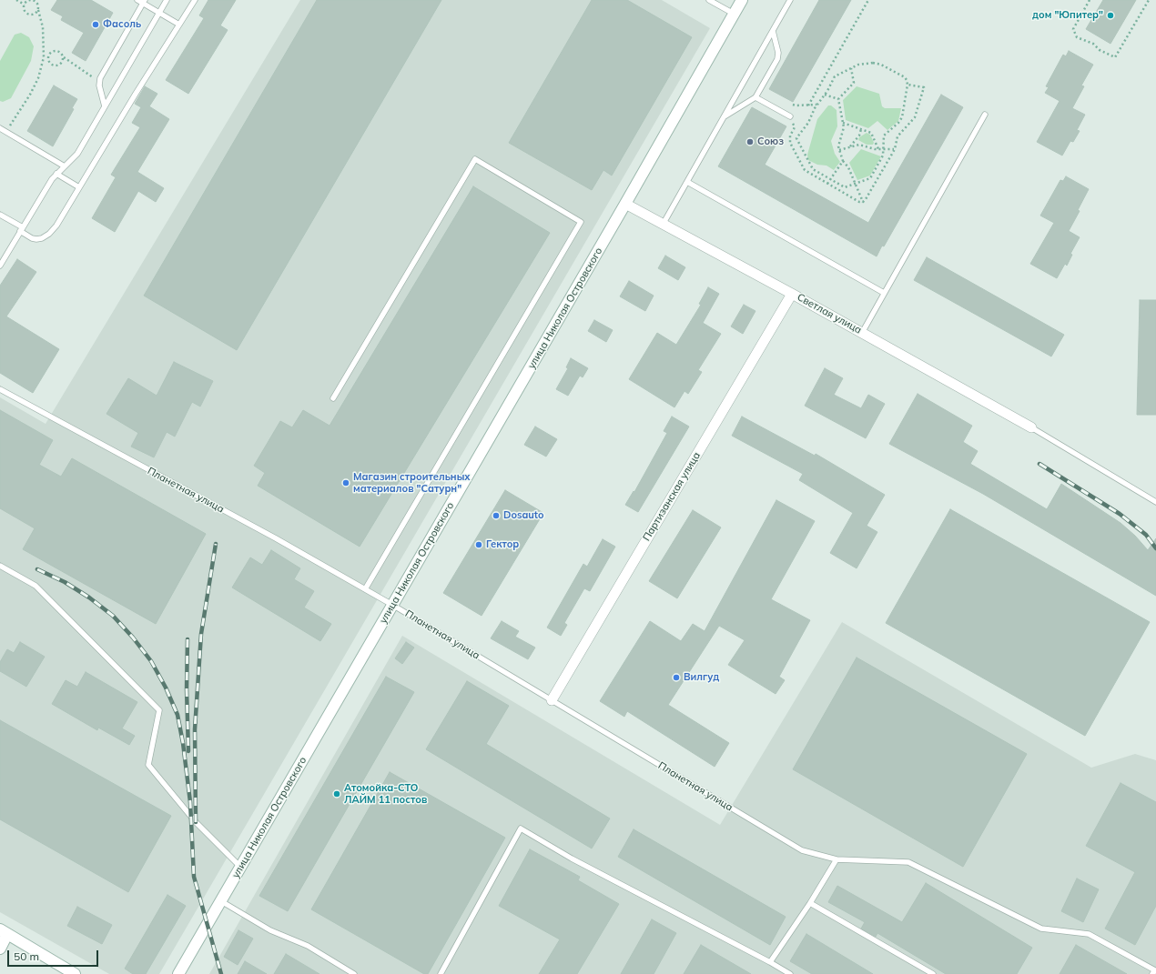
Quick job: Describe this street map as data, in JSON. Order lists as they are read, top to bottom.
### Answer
{
  "streets": {
    "street": ["улица Николая Островского", "Светлая улица", "Партизанская улица"],
    "lane": ["Планетная улица"]
  },
  "crossings": [
    ["улица Николая Островского", "Светлая улица"],
    ["улица Николая Островского", "Планетная улица"],
    ["Светлая улица", "Партизанская улица"],
    ["Планетная улица", "Партизанская улица"]
  ],
  "places": [
    "дом \"Юпитер\"",
    "Фасоль",
    "Союз",
    "Магазин строительных материалов \"Сатурн\"",
    "Dosauto",
    "Гектор",
    "Вилгуд",
    "Атомойка-СТО ЛАЙМ 11 постов"
  ],
  "scale_bar": "50 m"
}
